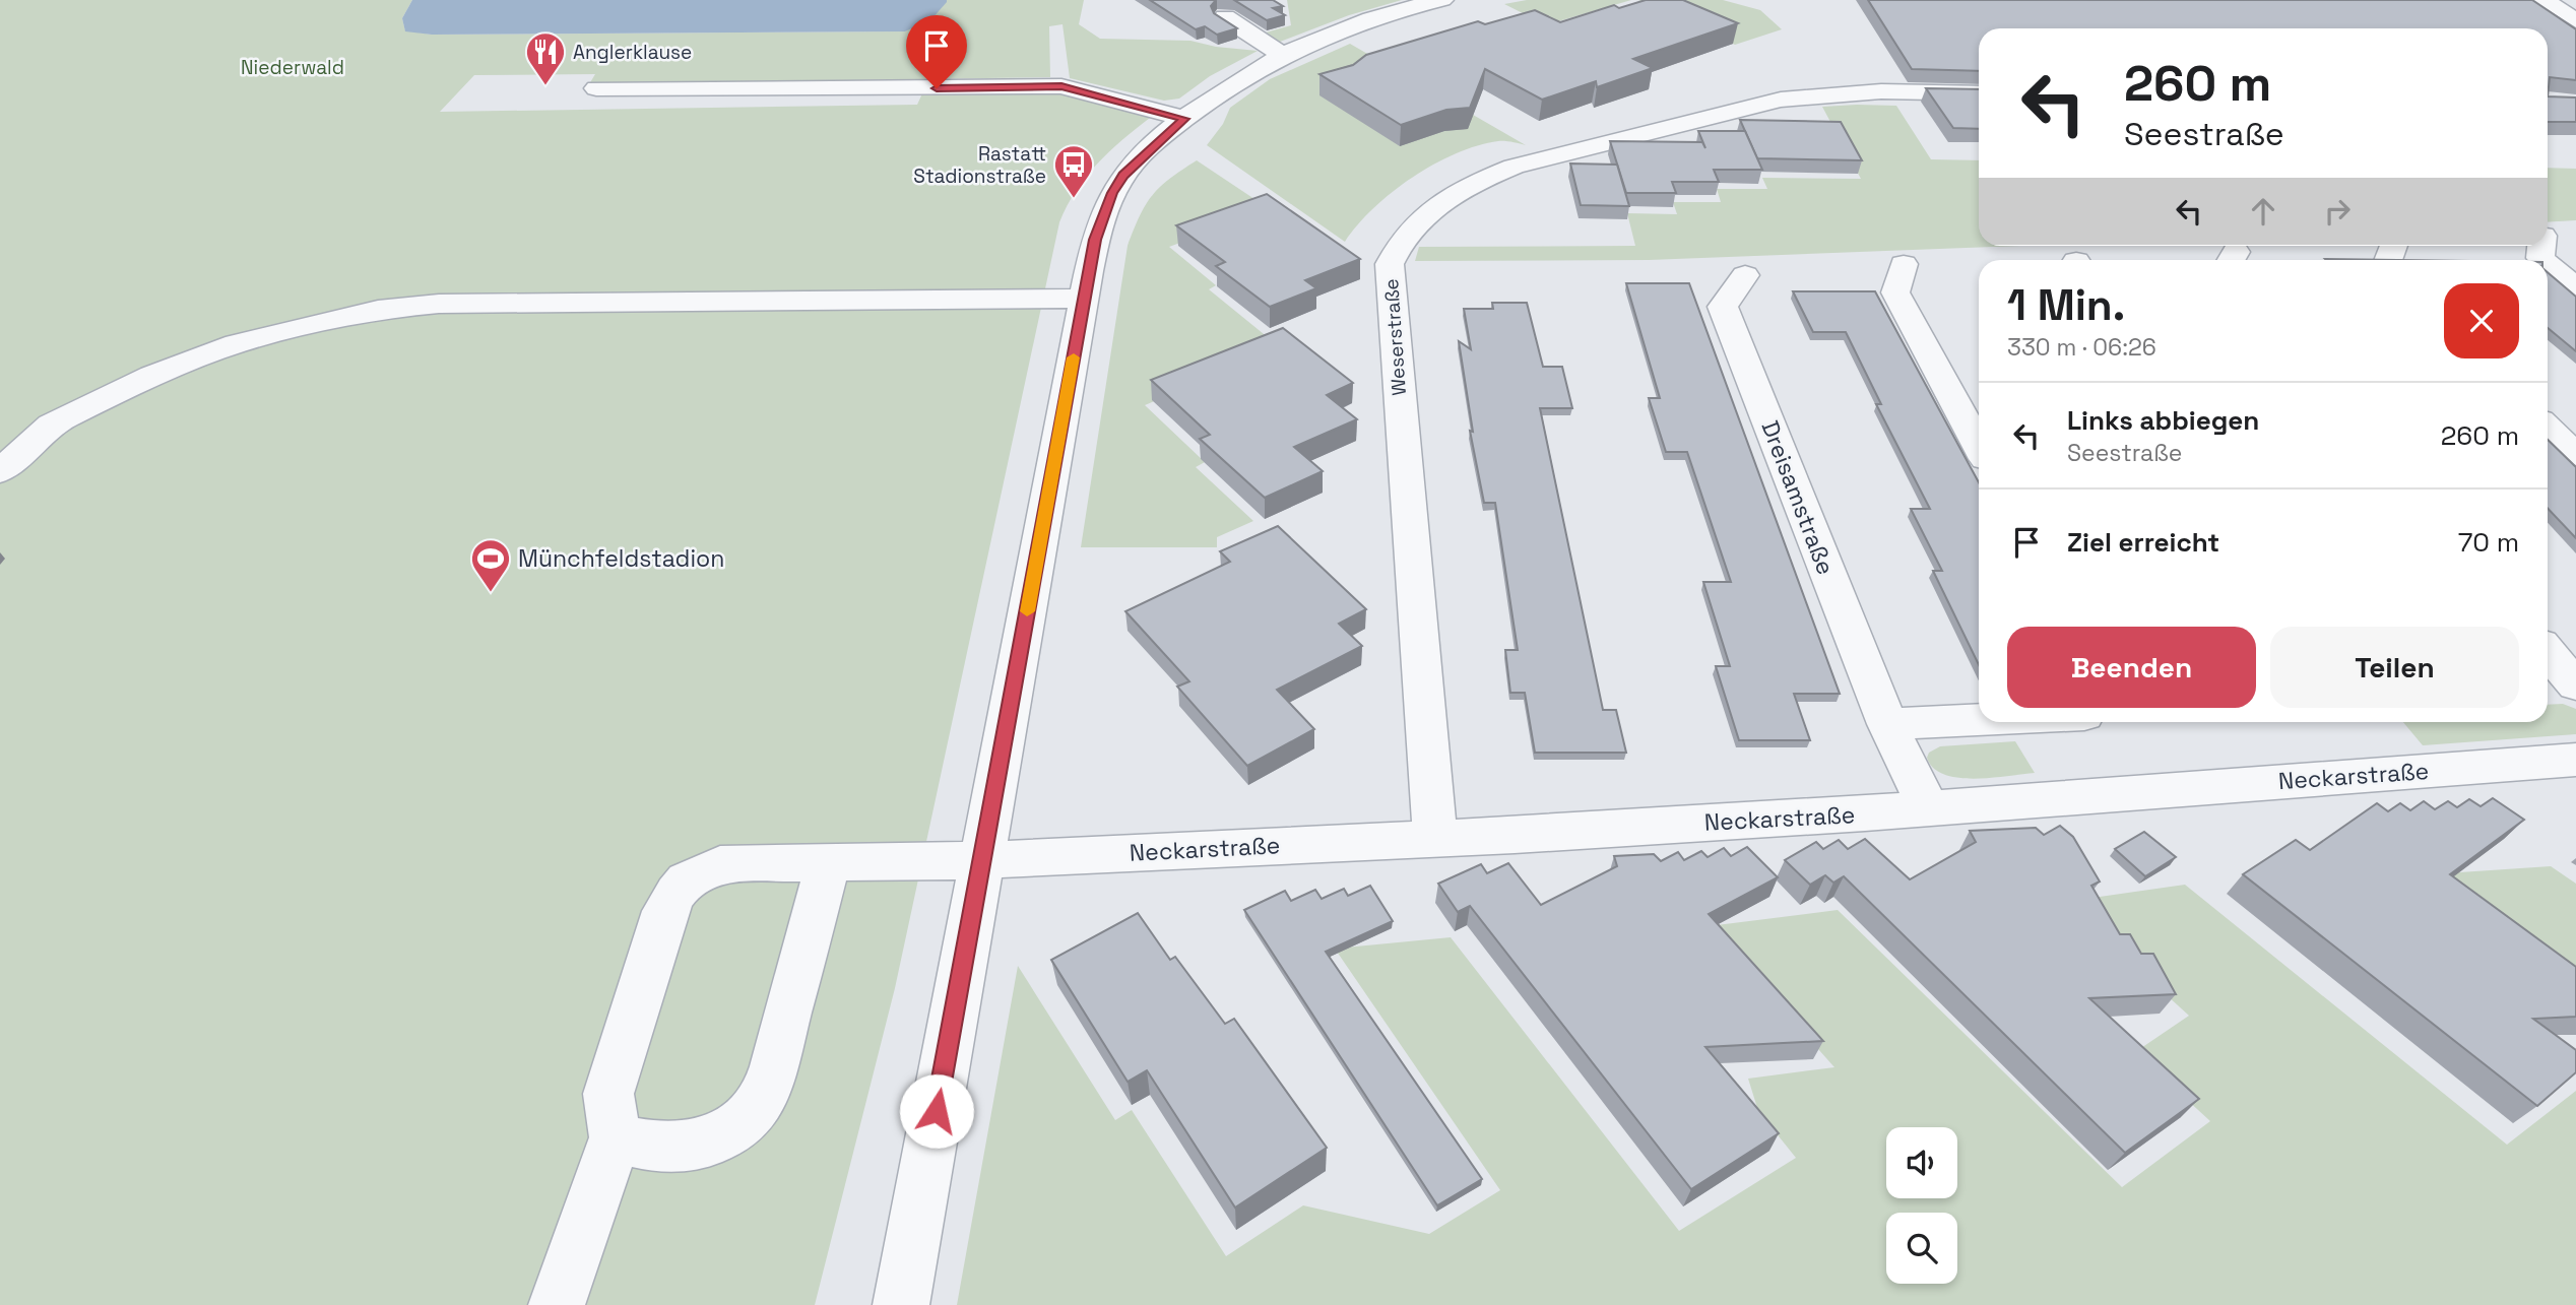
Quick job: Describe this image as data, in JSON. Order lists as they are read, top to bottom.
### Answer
{
  "streets": {
    "street": ["Weserstraße", "Dreisamstraße", "Neckarstraße"]
  },
  "crossings": [
    ["Weserstraße", "Neckarstraße"]
  ],
  "parks": ["Niederwald"],
  "places": {
    "restaurant": ["Anglerklause"],
    "bus stop": ["Rastatt Stadionstraße"],
    "sports": ["Münchfeldstadion"]
  },
  "page": {
    "turn": ["260 m", "Seestraße"],
    "heading": ["1 Min.", "330 m · 06:26"],
    "list": [
      {
        "name": "Links abbiegen",
        "note": "Seestraße",
        "value": "260 m"
      },
      {
        "name": "Ziel erreicht",
        "value": "70 m"
      }
    ],
    "buttons": ["Beenden", "Teilen"]
  }
}
